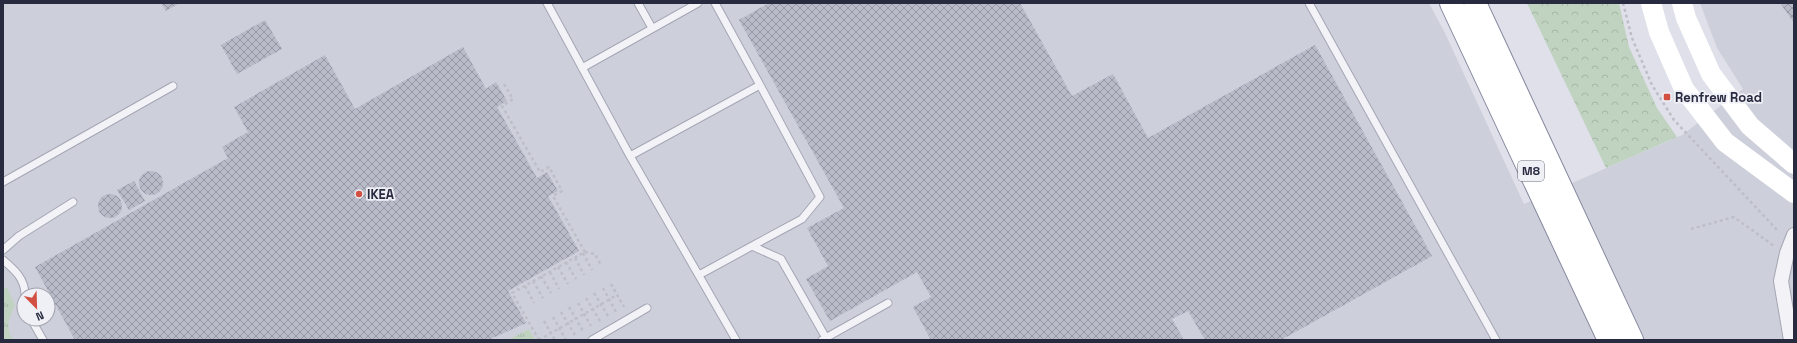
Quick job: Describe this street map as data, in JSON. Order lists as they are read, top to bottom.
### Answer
{
  "streets": {
    "highway": ["M8"]
  },
  "places": {
    "transit": ["Renfrew Road"],
    "other": ["IKEA"]
  },
  "north": "bottom right"
}
